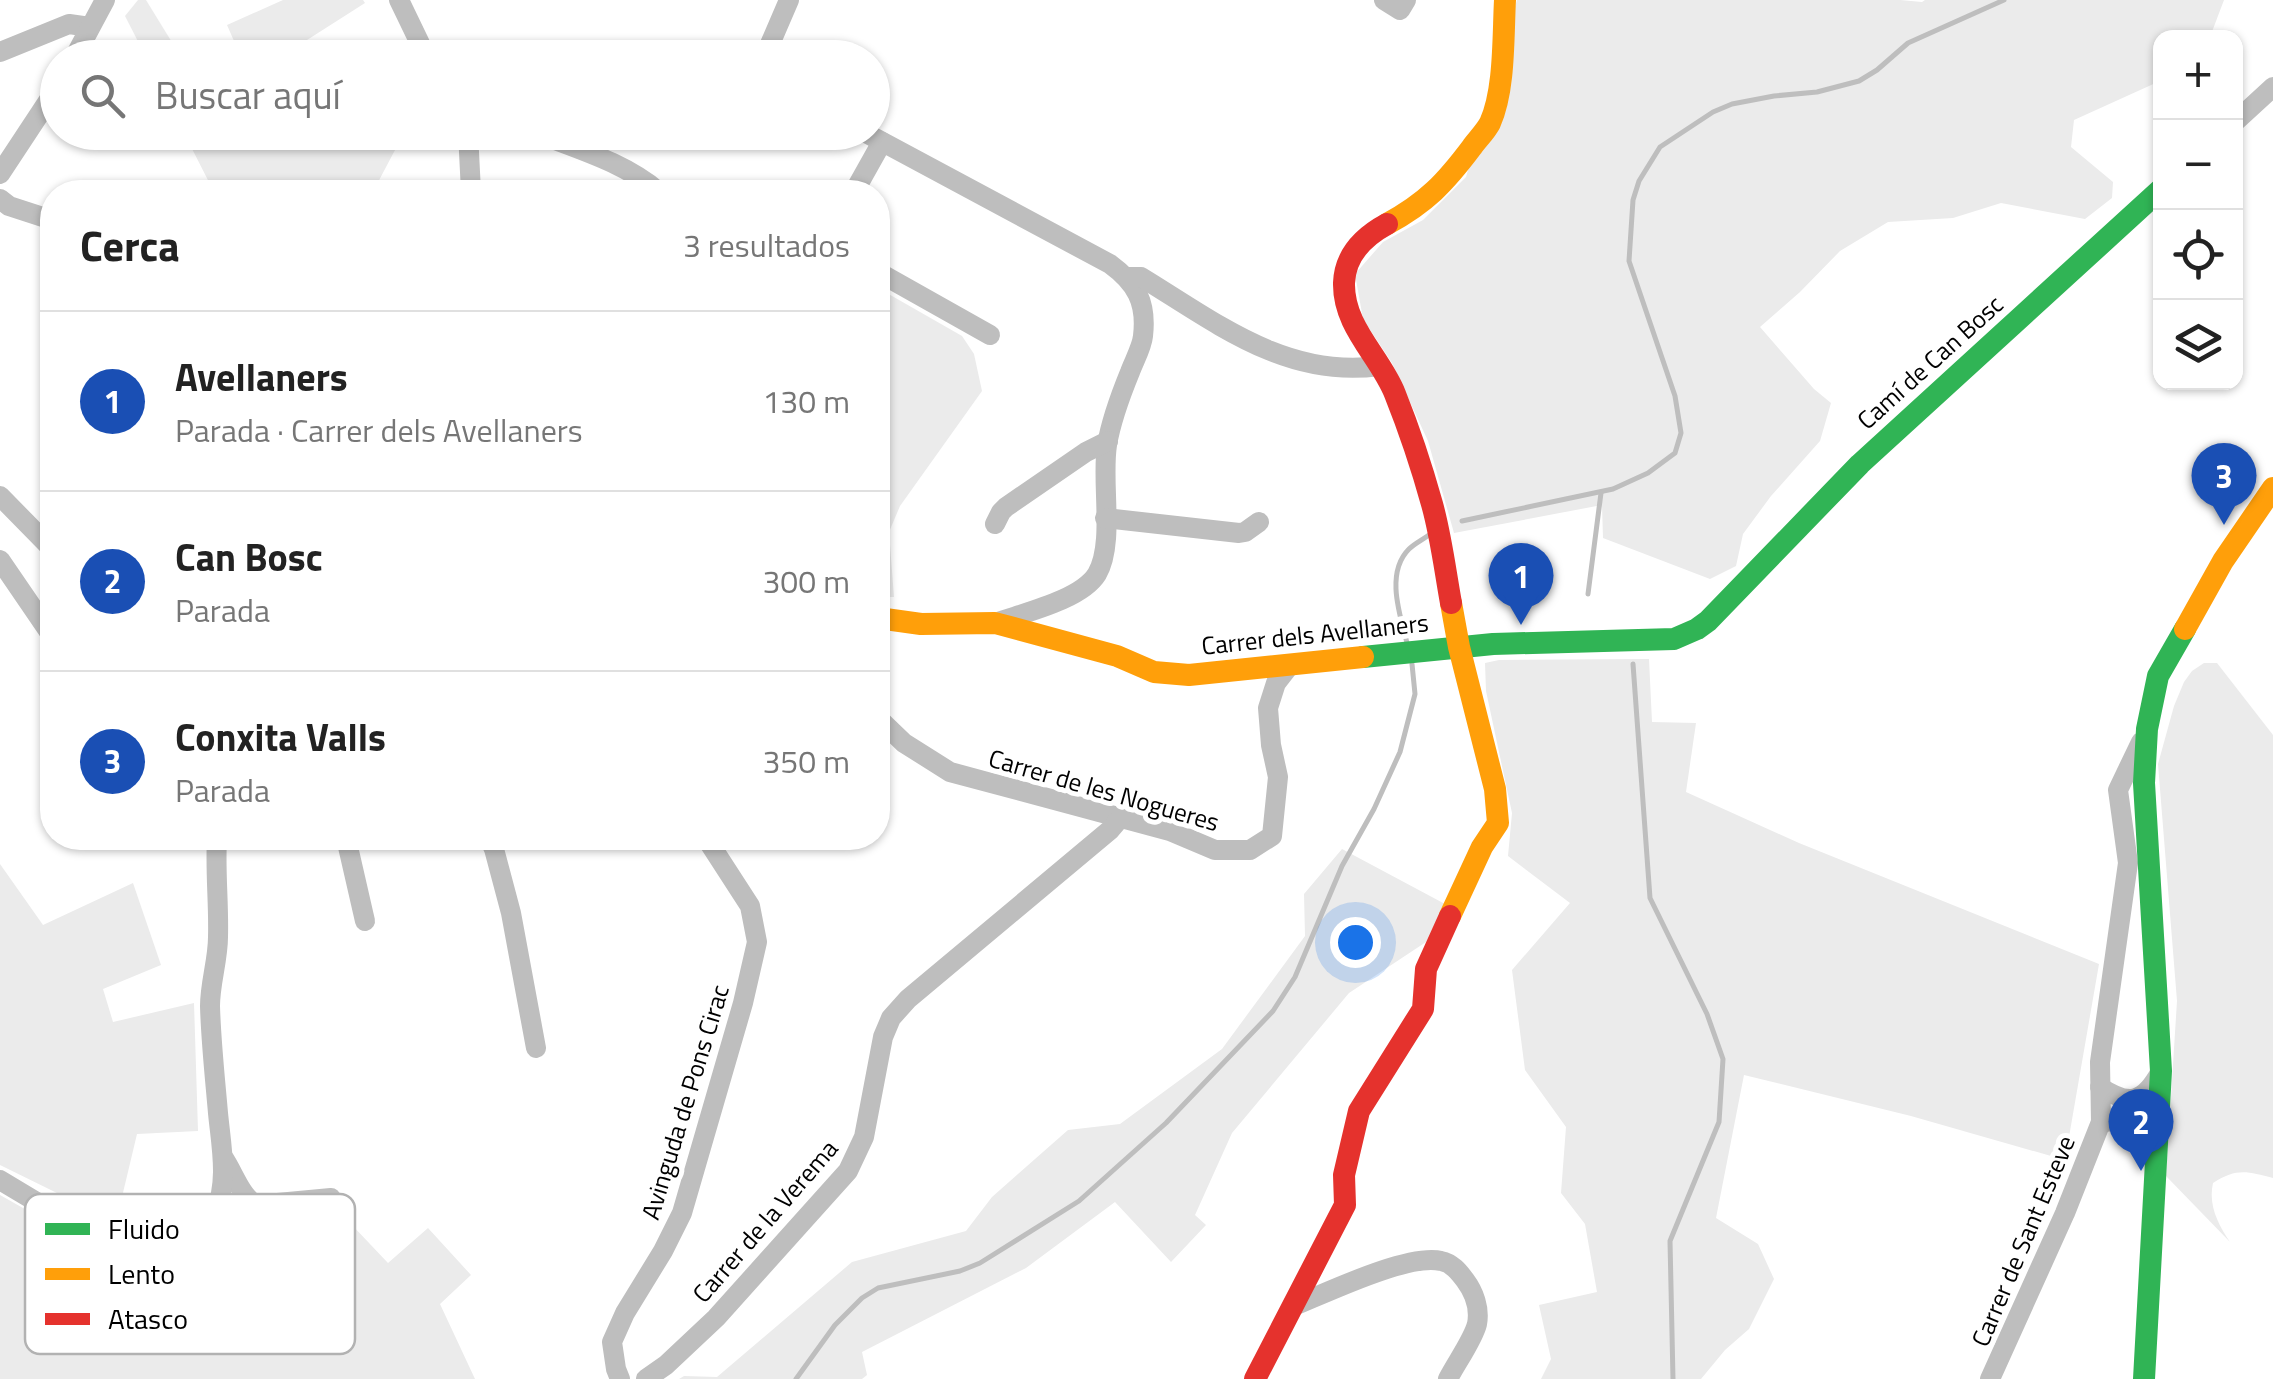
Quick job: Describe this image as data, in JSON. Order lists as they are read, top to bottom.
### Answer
{
  "streets": {
    "street": [
      "Camí de Can Bosc",
      "Carrer dels Avellaners",
      "Carrer de les Nogueres",
      "Avinguda de Pons Cirac",
      "Carrer de la Verema",
      "Carrer de Sant Esteve"
    ]
  },
  "crossings": [
    ["Camí de Can Bosc", "Carrer dels Avellaners"],
    ["Carrer dels Avellaners", "Carrer de les Nogueres"],
    ["Carrer de les Nogueres", "Carrer de la Verema"]
  ],
  "legend": ["Fluido", "Lento", "Atasco"],
  "page": {
    "map_buttons": ["+", "−"],
    "search": "Buscar aquí",
    "heading": ["Cerca", "3 resultados"],
    "list": [
      {
        "mark": "1",
        "name": "Avellaners",
        "note": "Parada · Carrer dels Avellaners",
        "value": "130 m"
      },
      {
        "mark": "2",
        "name": "Can Bosc",
        "note": "Parada",
        "value": "300 m"
      },
      {
        "mark": "3",
        "name": "Conxita Valls",
        "note": "Parada",
        "value": "350 m"
      }
    ],
    "pins": ["3", "1", "2"]
  }
}
